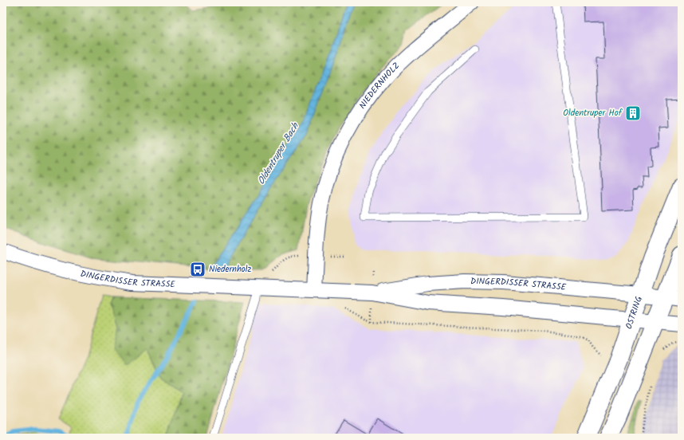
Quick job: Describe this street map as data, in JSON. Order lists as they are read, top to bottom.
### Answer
{
  "streets": {
    "main road": ["OSTRING"],
    "street": ["NIEDERNHOLZ", "DINGERDISSER STRASSE"]
  },
  "crossings": [
    ["NIEDERNHOLZ", "DINGERDISSER STRASSE"],
    ["DINGERDISSER STRASSE", "OSTRING"]
  ],
  "water": ["Oldentruper Bach"],
  "places": {
    "building": ["Oldentruper Hof"],
    "bus stop": ["Niedernholz"]
  }
}
